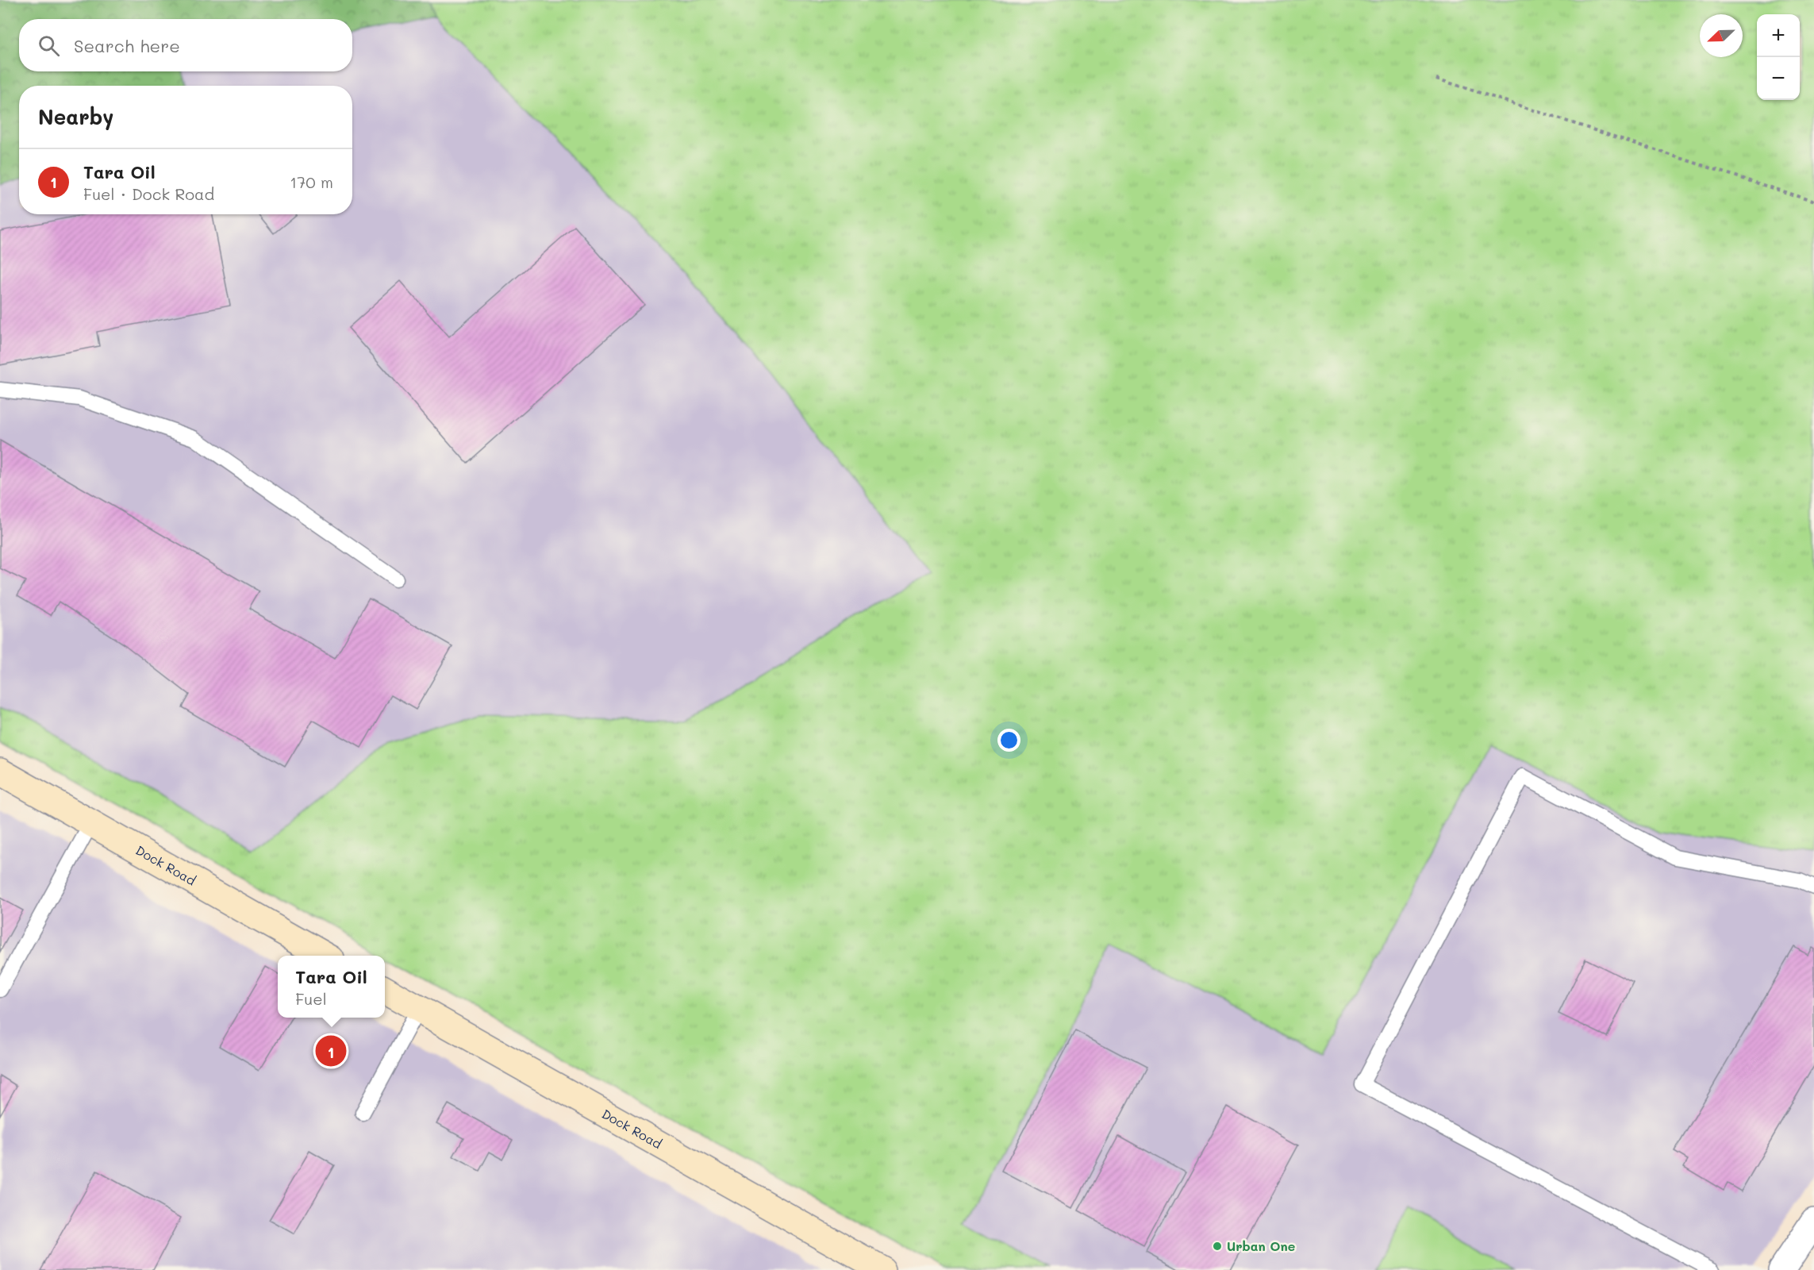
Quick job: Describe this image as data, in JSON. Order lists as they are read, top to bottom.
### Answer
{
  "streets": {
    "main road": ["Dock Road"]
  },
  "places": ["Urban One"],
  "north": "bottom left",
  "page": {
    "map_buttons": ["+", "−"],
    "search": "Search here",
    "heading": "Nearby",
    "list": [
      {
        "mark": "1",
        "name": "Tara Oil",
        "note": "Fuel · Dock Road",
        "value": "170 m"
      }
    ],
    "popup": ["Tara Oil", "Fuel"],
    "pins": "1"
  }
}
